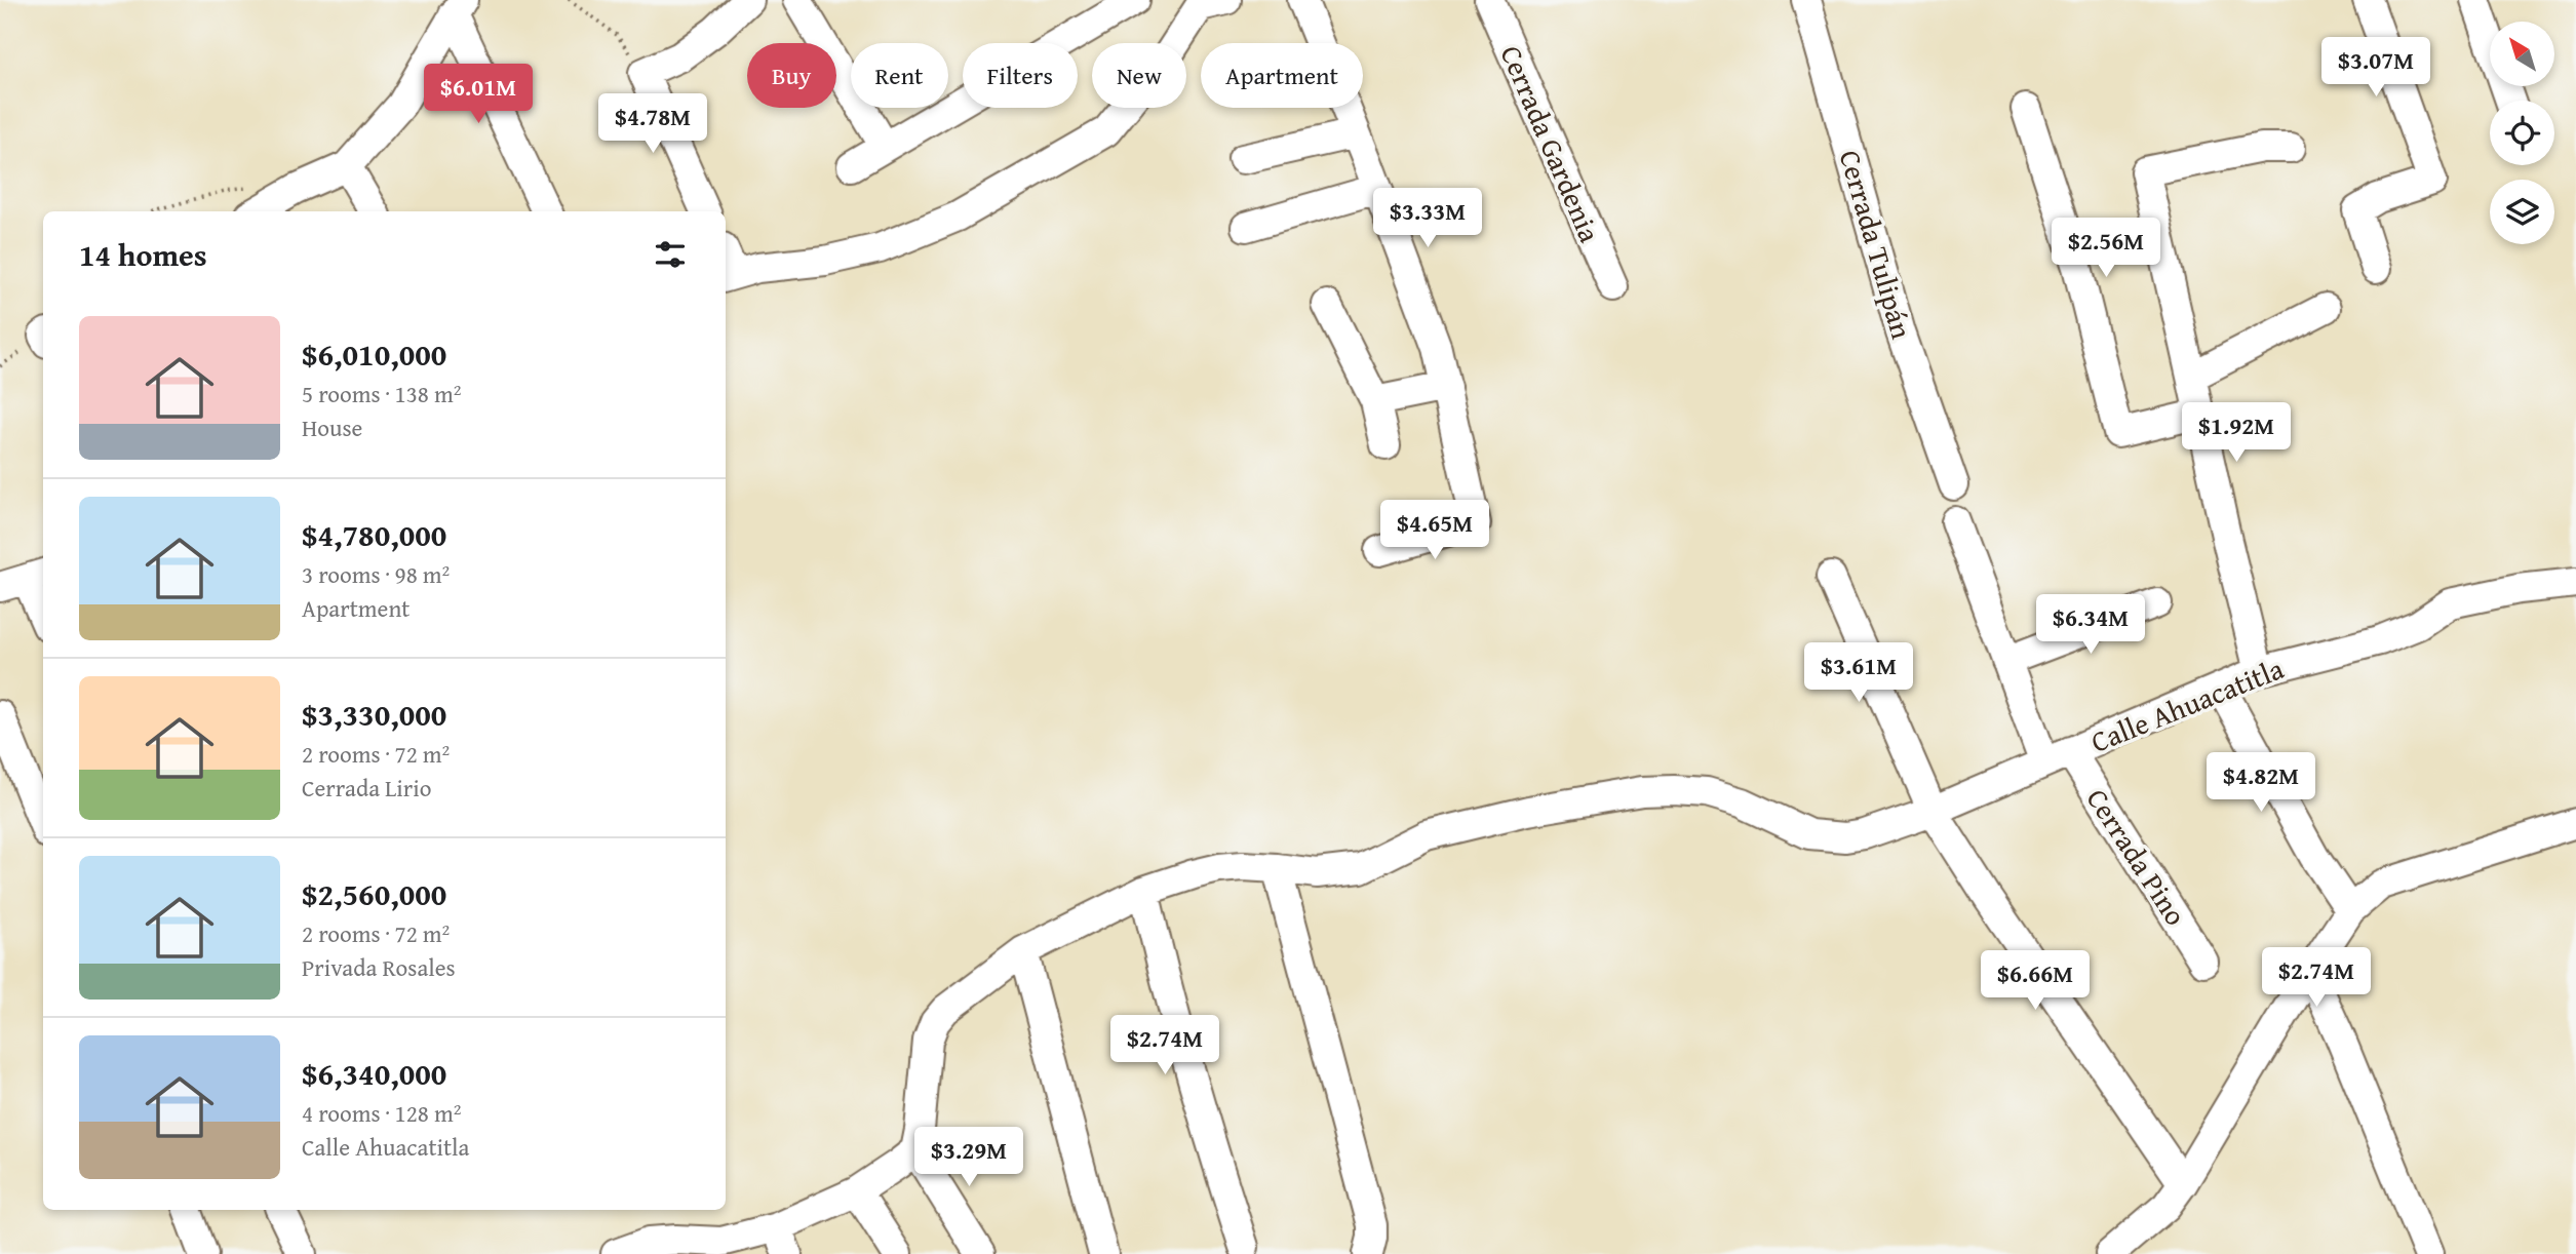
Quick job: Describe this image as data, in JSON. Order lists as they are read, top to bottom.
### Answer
{
  "streets": {
    "street": [
      "Cerrada Gardenia",
      "Cerrada Tulipán",
      "Calle Ahuacatitla",
      "Cerrada Pino"
    ]
  },
  "crossings": [
    ["Calle Ahuacatitla", "Cerrada Pino"]
  ],
  "north": "top left",
  "page": {
    "price": [
      "$3.07M",
      "$6.01M",
      "$4.78M",
      "$3.33M",
      "$2.56M",
      "$1.92M",
      "$4.65M",
      "$6.34M",
      "$3.61M",
      "$4.82M",
      "$2.74M",
      "$6.66M",
      "$2.74M",
      "$3.29M"
    ],
    "chip": [
      "Buy",
      "Rent",
      "Filters",
      "New",
      "Apartment"
    ],
    "heading": "14 homes",
    "list": [
      {
        "name": "$6,010,000",
        "note": "5 rooms · 138 m² · House"
      },
      {
        "name": "$4,780,000",
        "note": "3 rooms · 98 m² · Apartment"
      },
      {
        "name": "$3,330,000",
        "note": "2 rooms · 72 m² · Cerrada Lirio"
      },
      {
        "name": "$2,560,000",
        "note": "2 rooms · 72 m² · Privada Rosales"
      },
      {
        "name": "$6,340,000",
        "note": "4 rooms · 128 m² · Calle Ahuacatitla"
      }
    ]
  }
}
